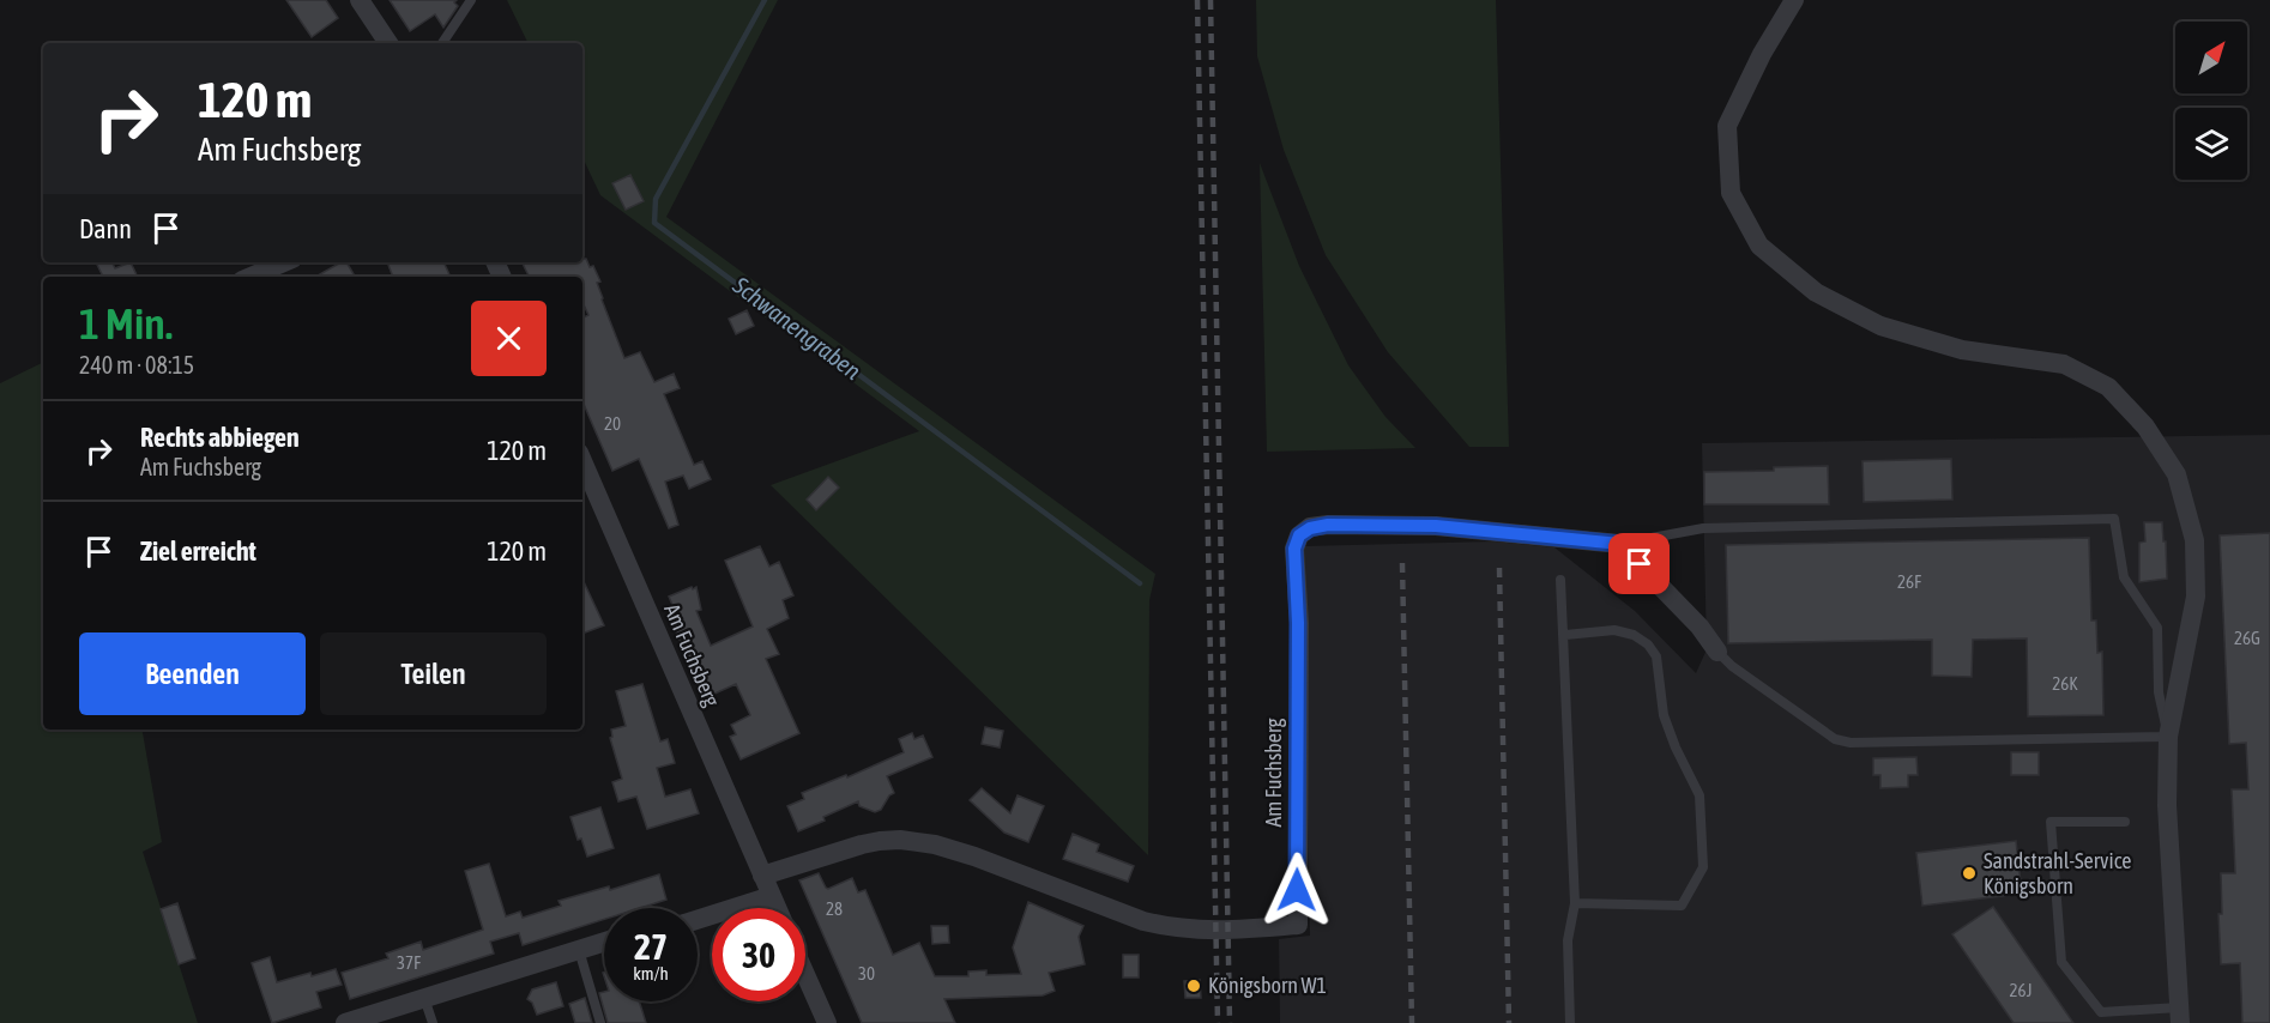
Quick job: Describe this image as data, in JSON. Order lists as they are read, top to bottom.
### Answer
{
  "streets": {
    "street": ["Am Fuchsberg"]
  },
  "water": ["Schwanengraben"],
  "places": ["Sandstrahl-Service Königsborn", "Königsborn W1"],
  "house_numbers": [
    "20",
    "26F",
    "26G",
    "26K",
    "28",
    "37F",
    "30",
    "26J"
  ],
  "north": "top right",
  "page": {
    "turn": ["120 m", "Am Fuchsberg"],
    "then": "Dann",
    "heading": ["1 Min.", "240 m · 08:15"],
    "list": [
      {
        "name": "Rechts abbiegen",
        "note": "Am Fuchsberg",
        "value": "120 m"
      },
      {
        "name": "Ziel erreicht",
        "value": "120 m"
      }
    ],
    "buttons": ["Beenden", "Teilen"],
    "speed": "27 km/h",
    "limit": "30"
  }
}
